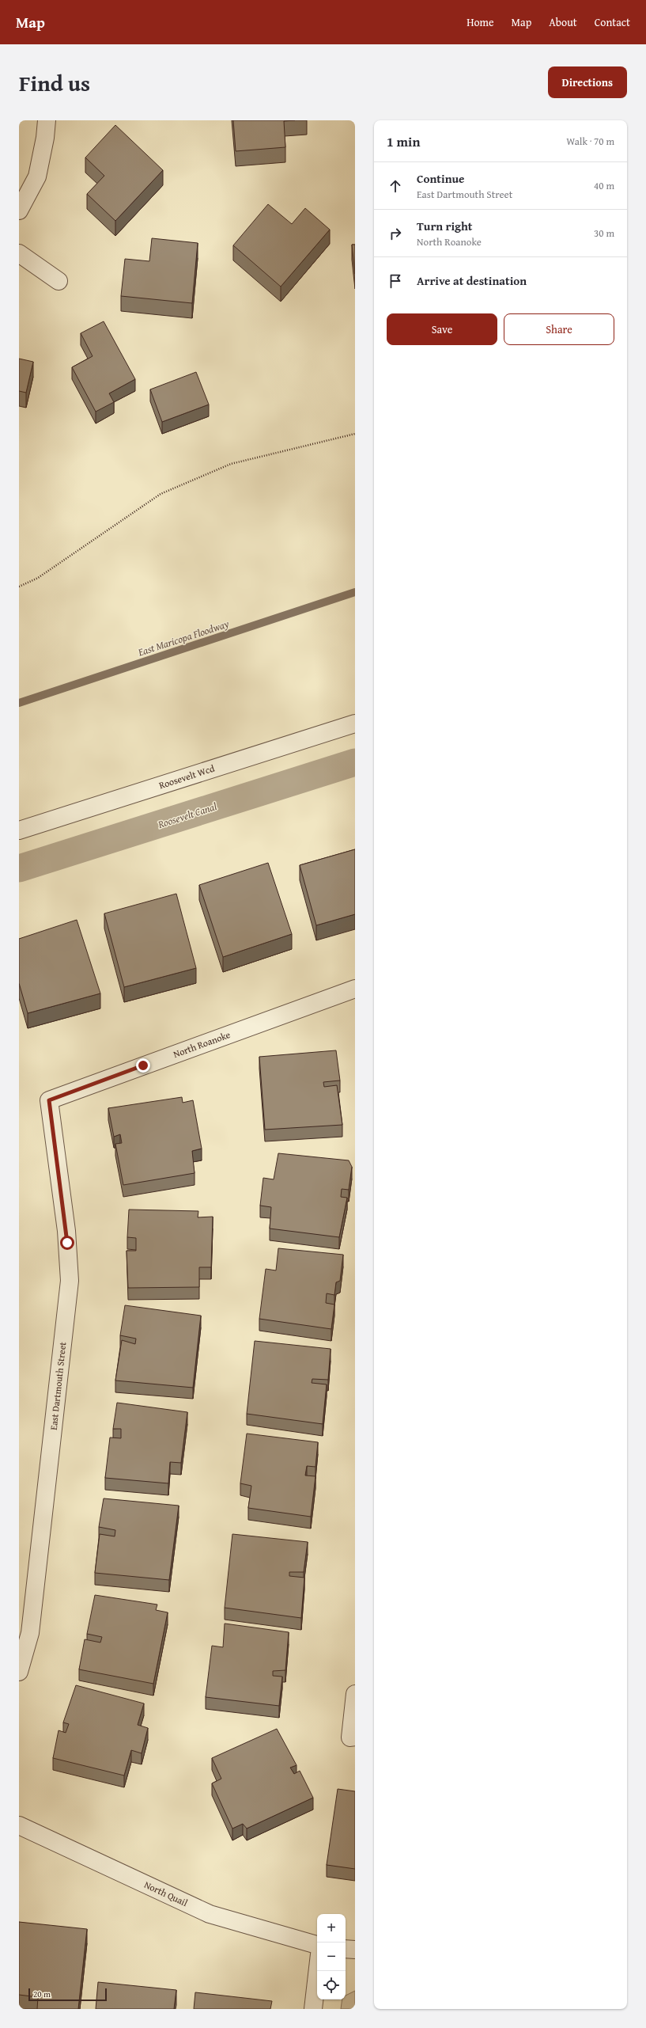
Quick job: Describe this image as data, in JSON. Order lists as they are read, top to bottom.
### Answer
{
  "streets": {
    "street": [
      "Roosevelt Wcd",
      "North Roanoke",
      "East Dartmouth Street",
      "North Quail"
    ]
  },
  "crossings": [
    ["North Roanoke", "East Dartmouth Street"]
  ],
  "water": ["East Maricopa Floodway", "Roosevelt Canal"],
  "scale_bar": "20 m",
  "page": {
    "header": "Map",
    "nav": [
      "Home",
      "Map",
      "About",
      "Contact"
    ],
    "title": "Find us",
    "buttons": [
      "Directions",
      ["Save", "Share"]
    ],
    "heading": ["1 min", "Walk · 70 m"],
    "list": [
      ["Continue", "East Dartmouth Street", "40 m"],
      ["Turn right", "North Roanoke", "30 m"],
      "Arrive at destination"
    ],
    "map_buttons": ["+", "−"],
    "scale": "20 m"
  }
}
